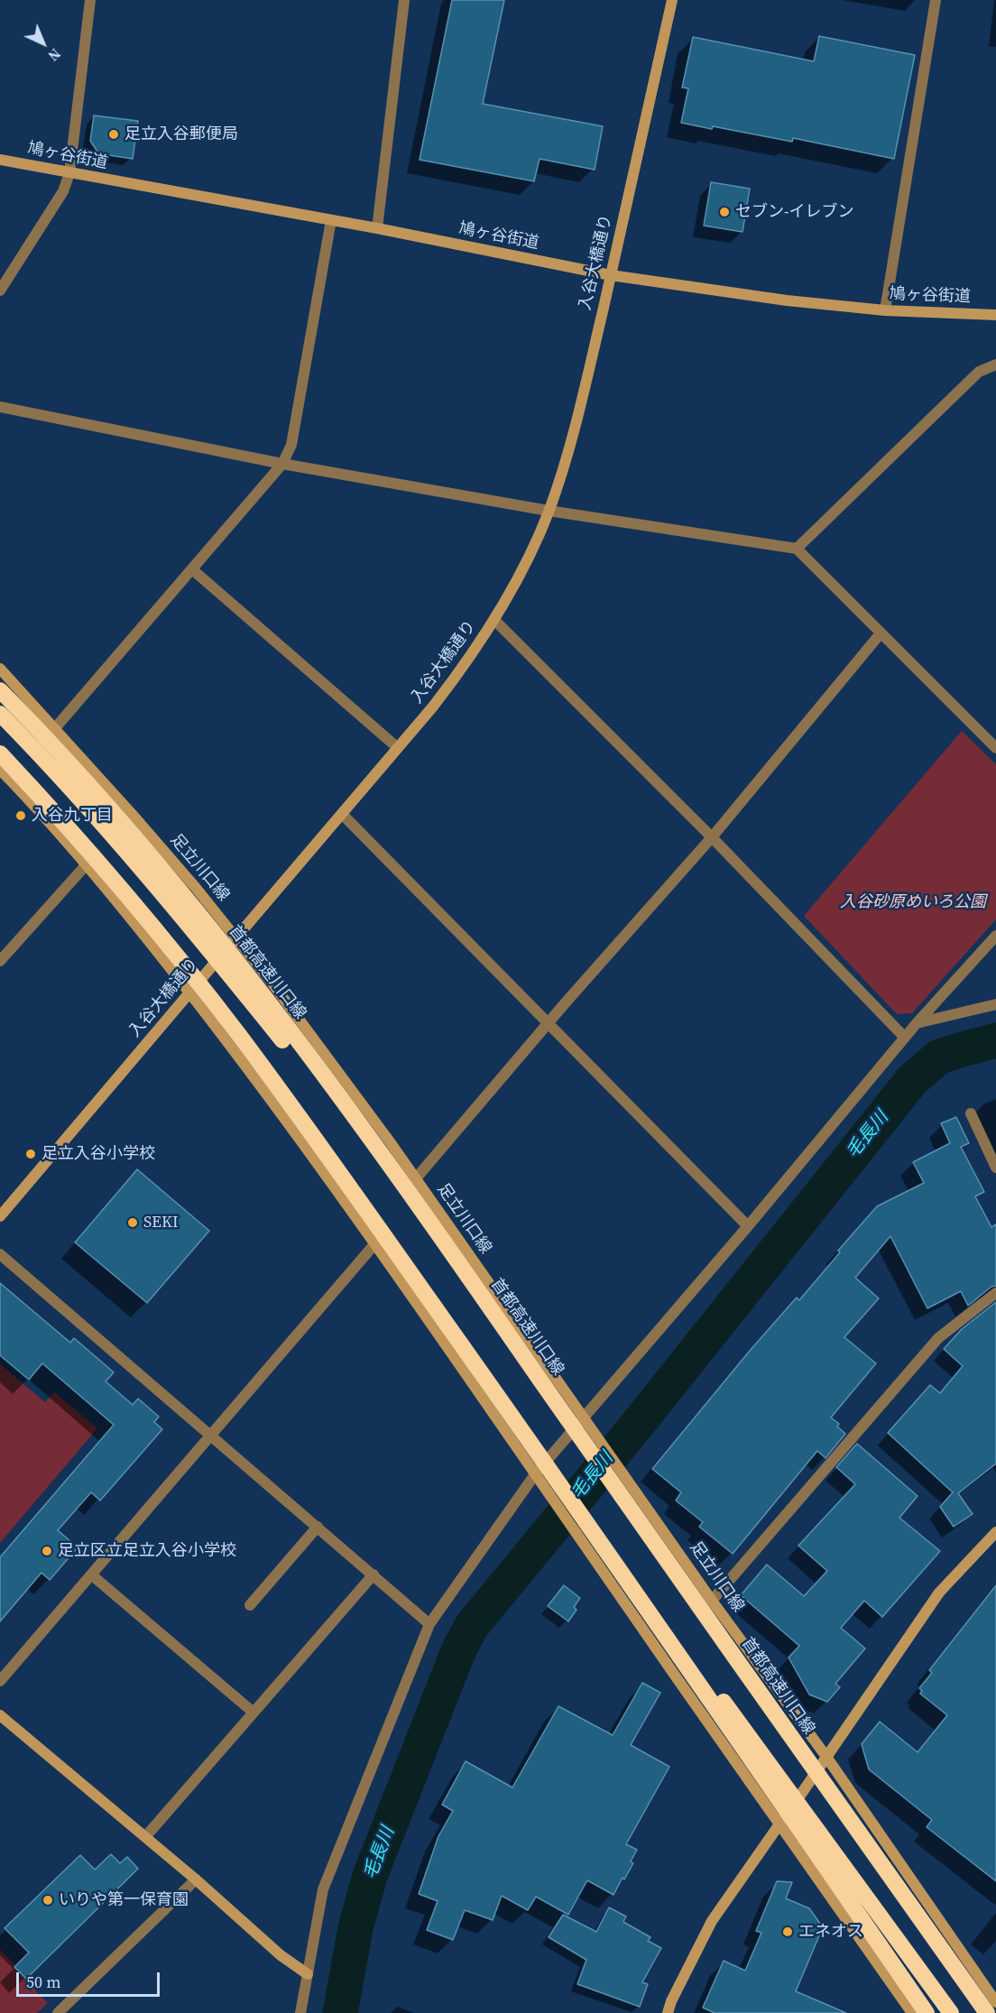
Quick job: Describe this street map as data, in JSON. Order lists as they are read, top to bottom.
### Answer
{
  "streets": {
    "highway": ["首都高速川口線"],
    "main road": ["鳩ヶ谷街道", "入谷大橋通り", "足立川口線"]
  },
  "crossings": [
    ["鳩ヶ谷街道", "入谷大橋通り"],
    ["入谷大橋通り", "足立川口線"]
  ],
  "water": ["毛長川"],
  "parks": ["入谷砂原めいろ公園"],
  "places": [
    "足立入谷郵便局",
    "セブン-イレブン",
    "入谷九丁目",
    "足立入谷小学校",
    "SEKI",
    "足立区立足立入谷小学校",
    "いりや第一保育園",
    "エネオス"
  ],
  "scale_bar": "50 m",
  "north": "bottom right"
}
